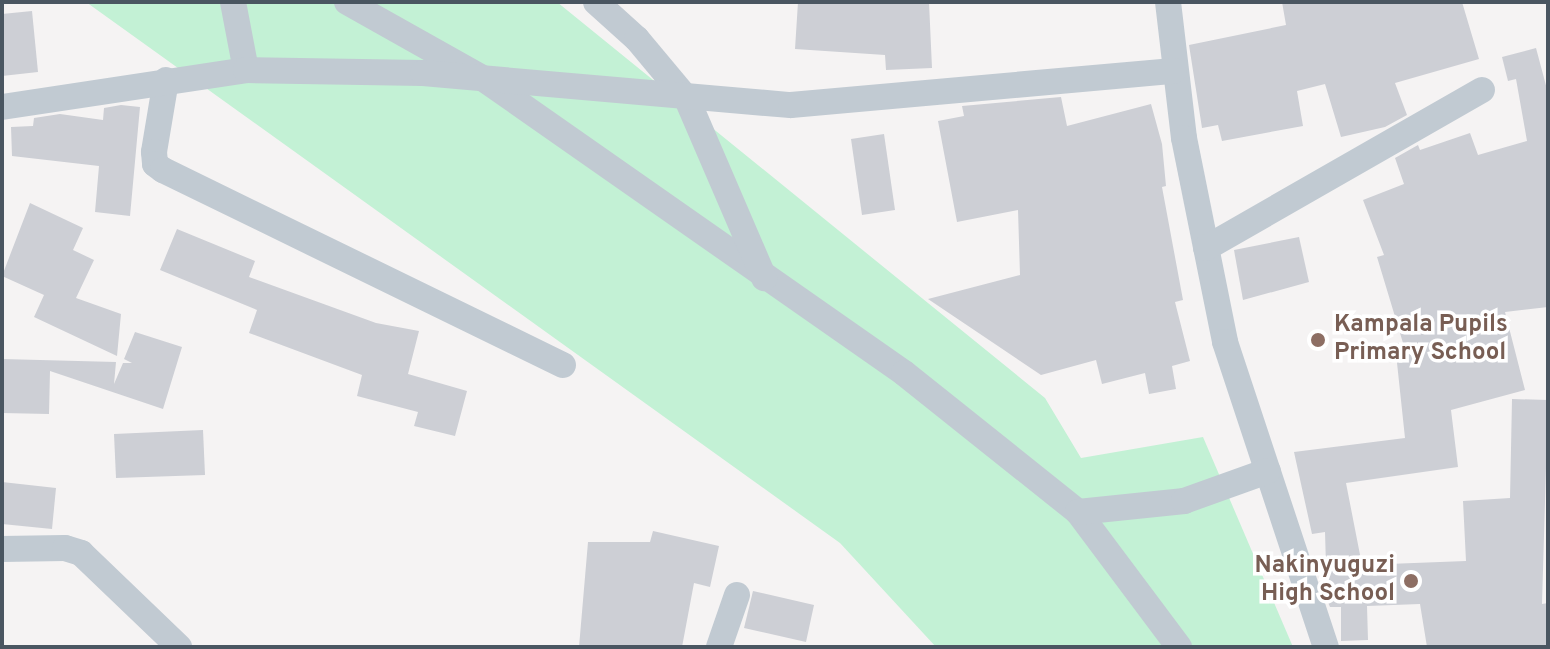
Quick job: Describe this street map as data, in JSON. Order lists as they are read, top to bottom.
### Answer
{
  "places": ["Kampala Pupils Primary School", "Nakinyuguzi High School"]
}
